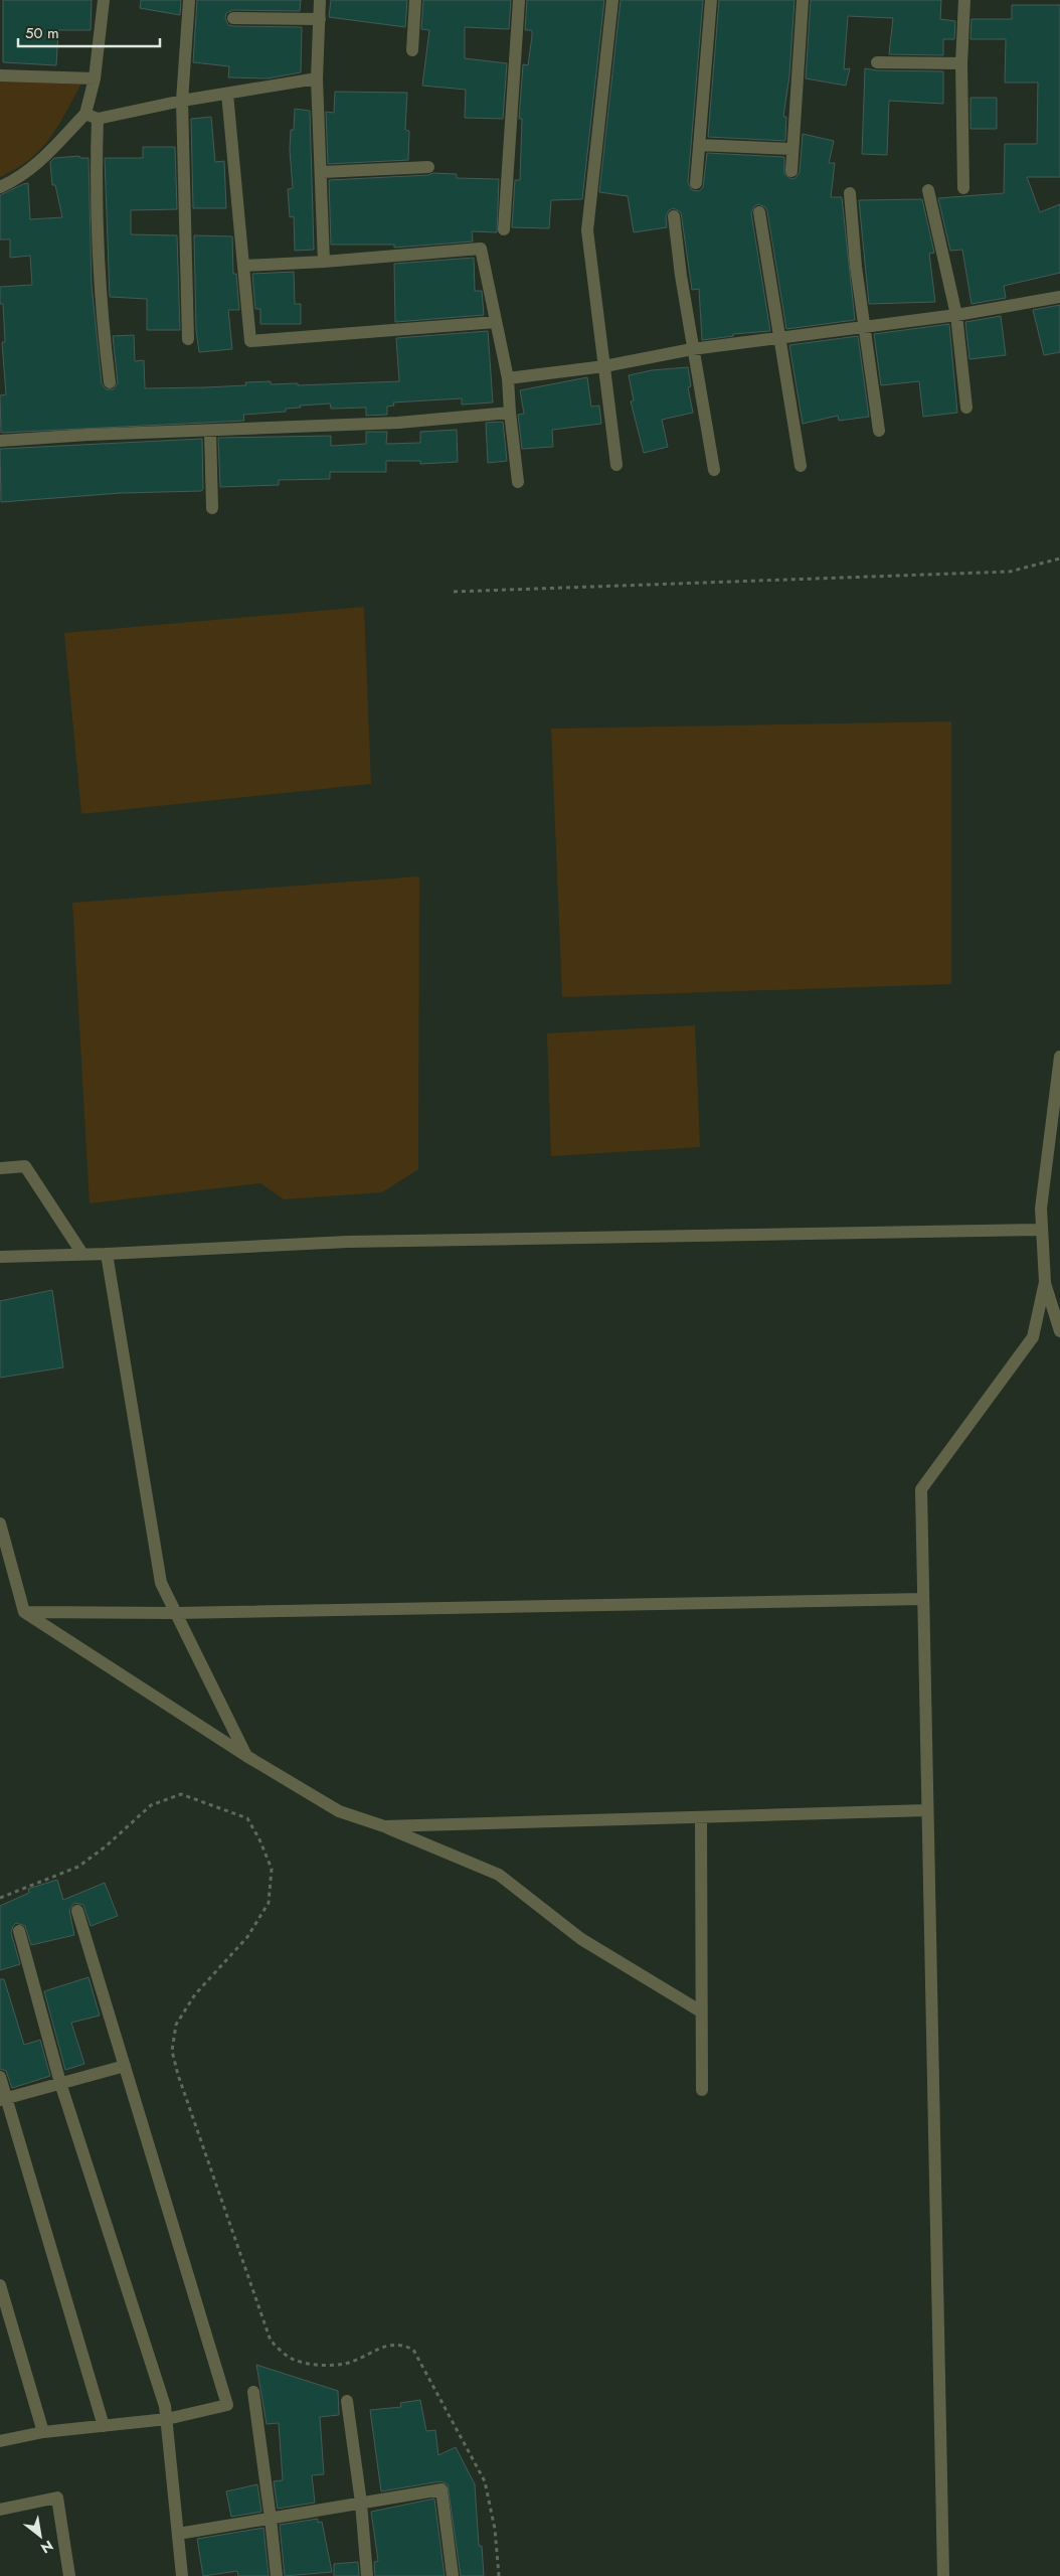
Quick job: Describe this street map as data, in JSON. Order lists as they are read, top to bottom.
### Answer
{
  "scale_bar": "50 m",
  "north": "bottom right"
}
